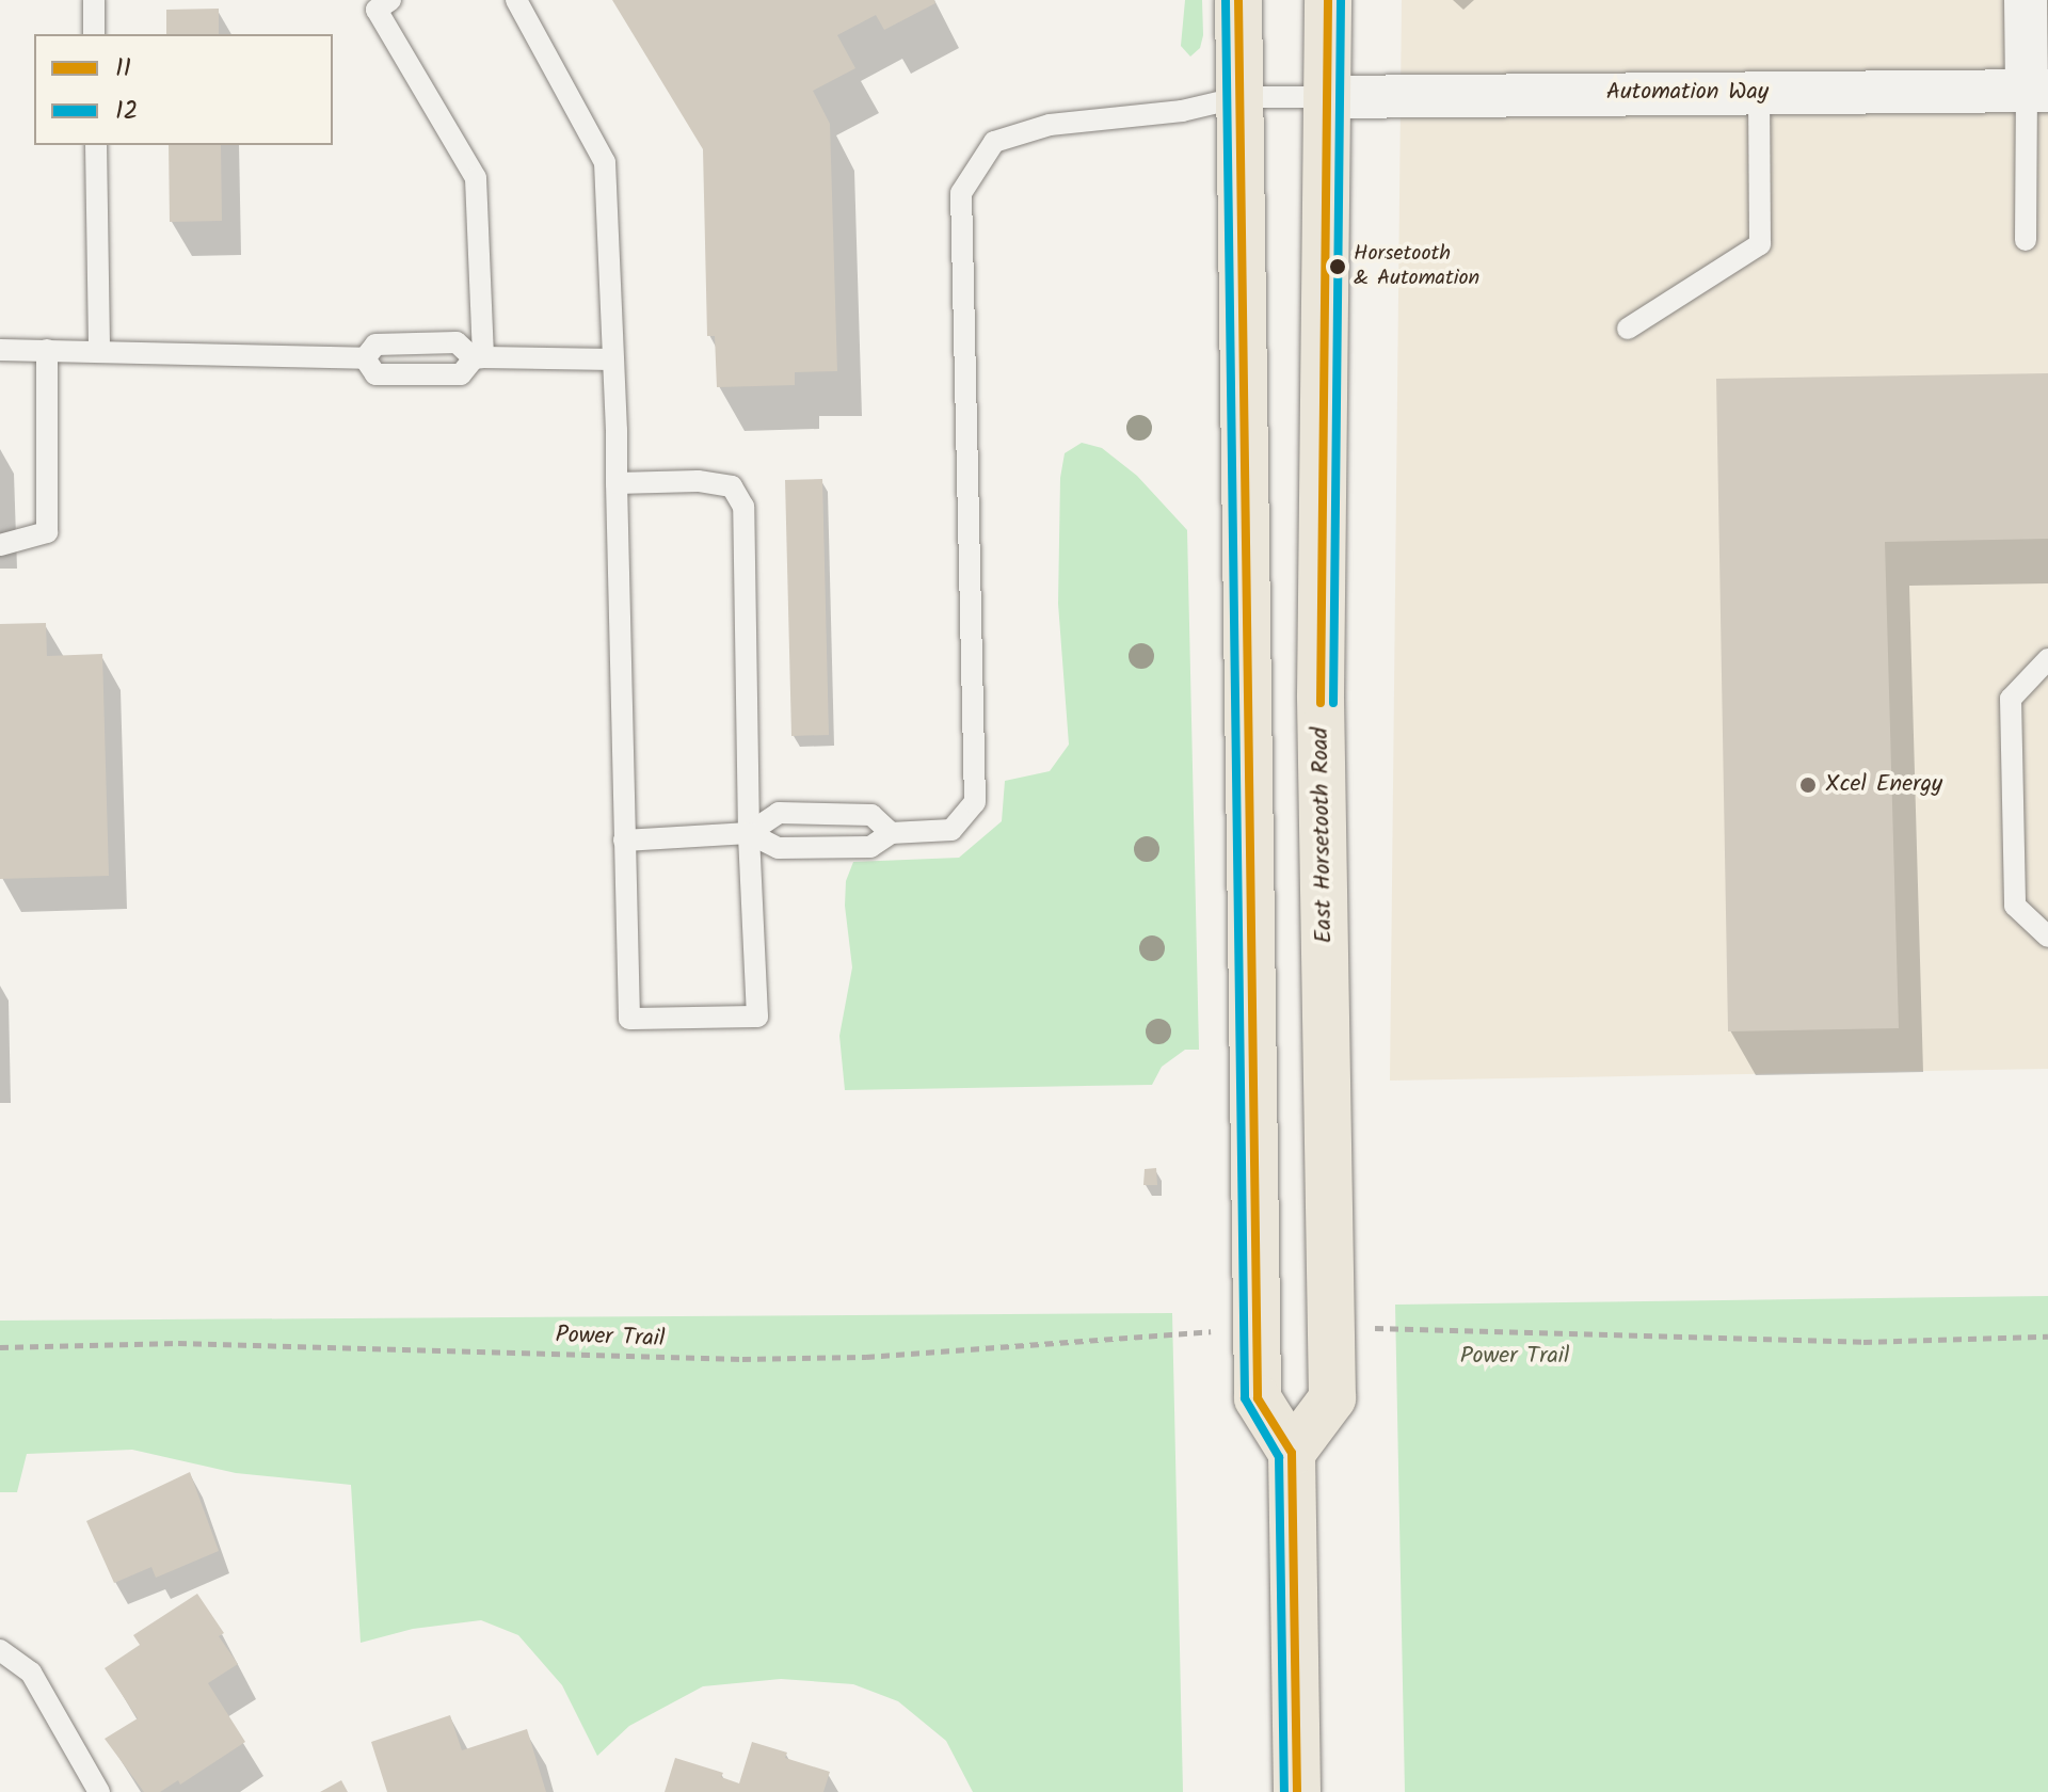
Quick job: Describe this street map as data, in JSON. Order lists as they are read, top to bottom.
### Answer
{
  "streets": {
    "main road": ["East Horsetooth Road"],
    "street": ["Automation Way"],
    "path": ["Power Trail"]
  },
  "crossings": [
    ["Automation Way", "East Horsetooth Road"]
  ],
  "parks": ["Power Trail"],
  "places": ["Horsetooth & Automation", "Xcel Energy"],
  "lines": ["transit line 11", "transit line 12"],
  "legend": ["11", "12"]
}
